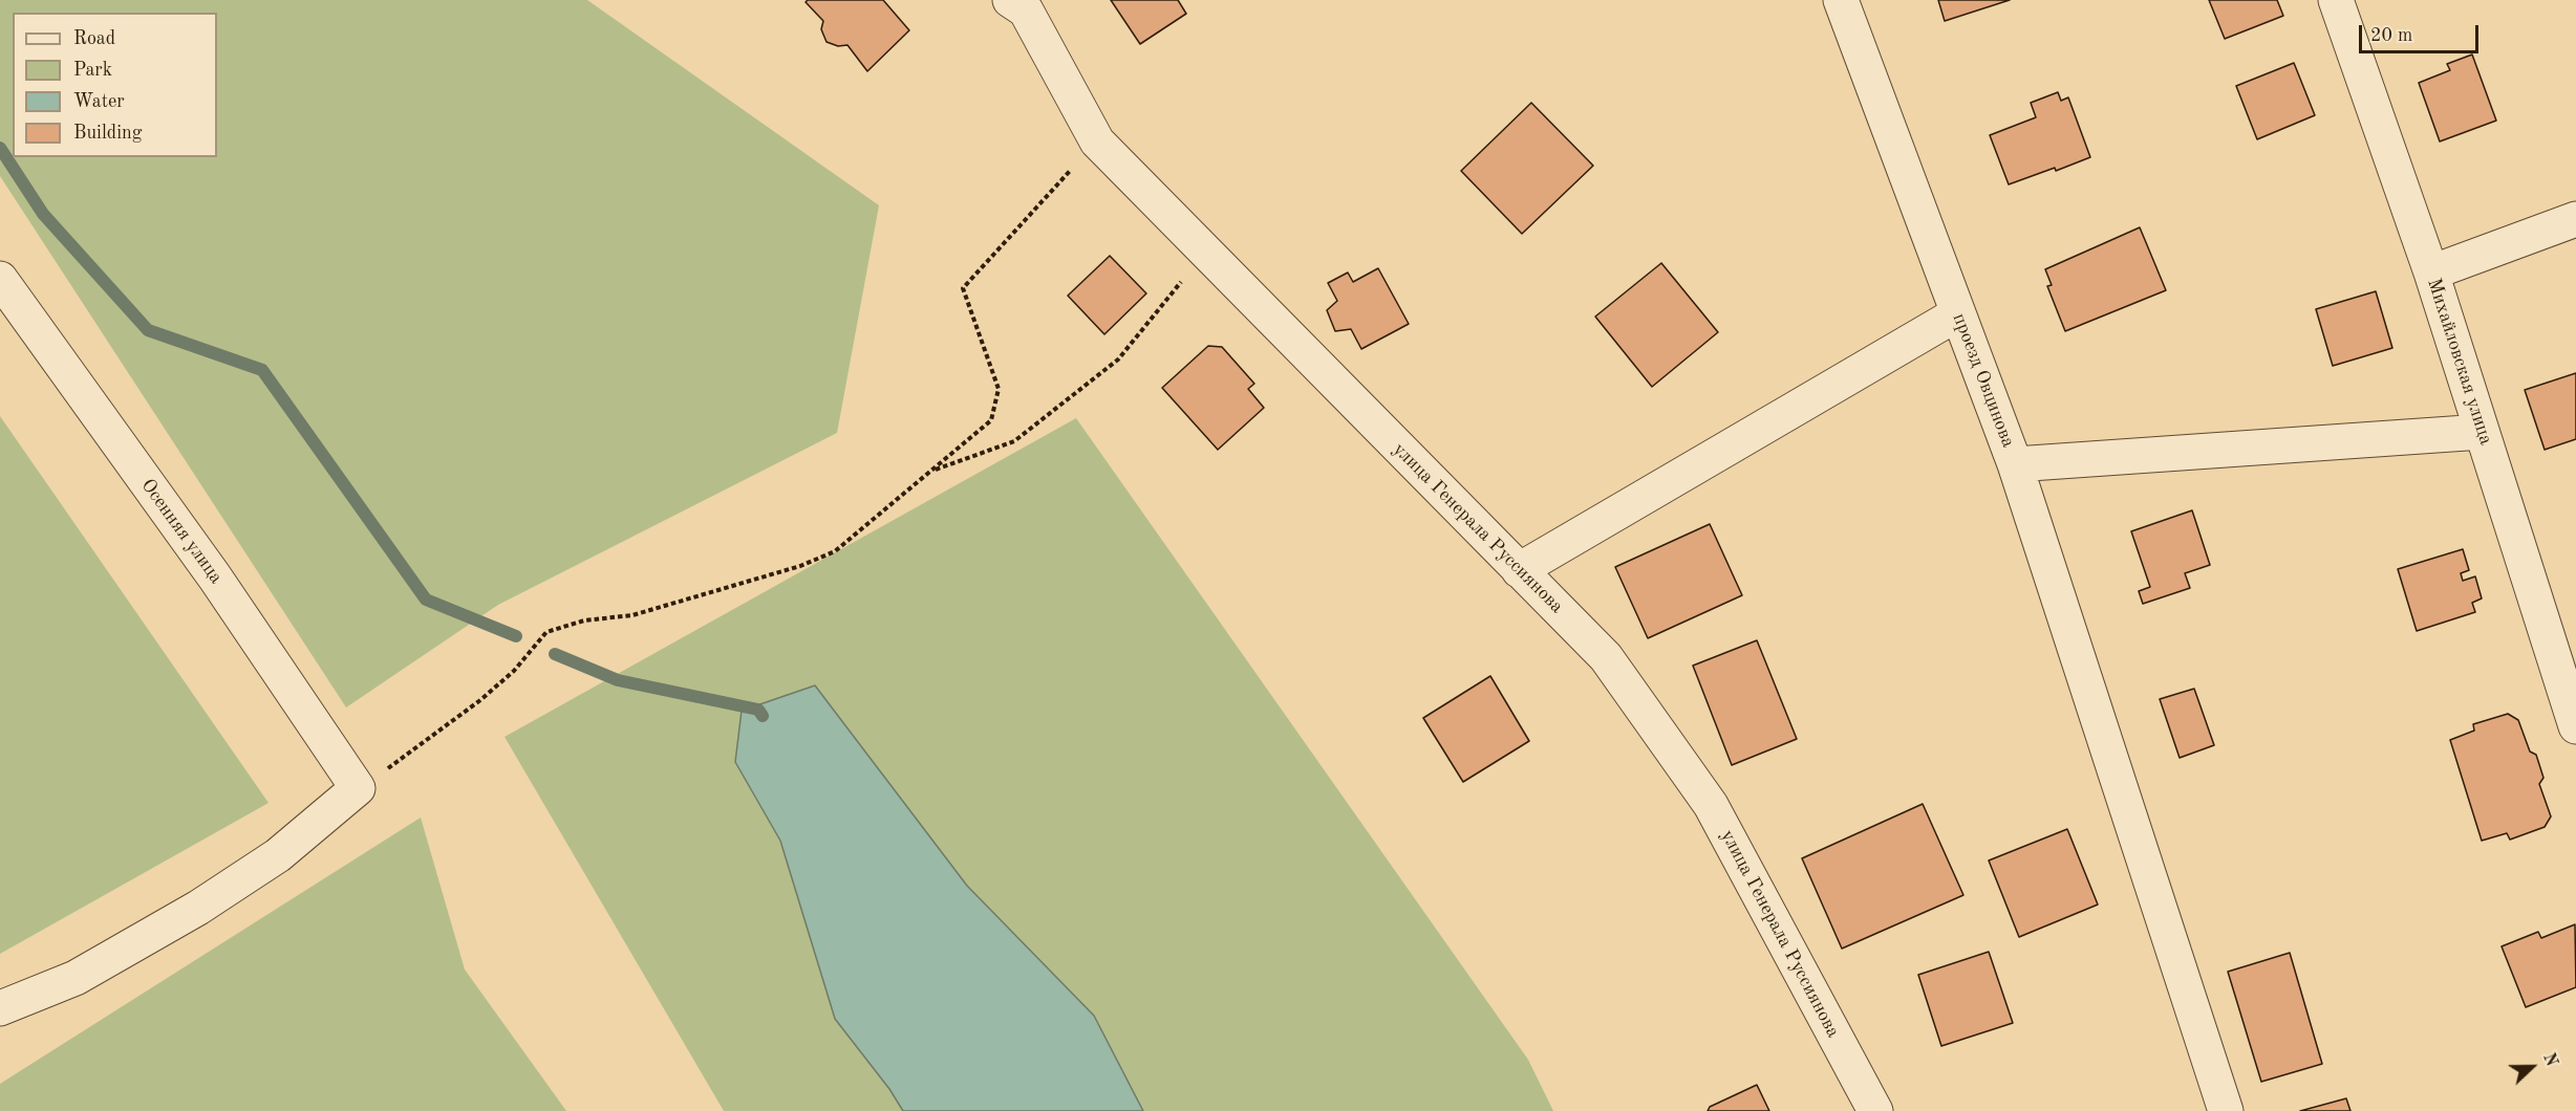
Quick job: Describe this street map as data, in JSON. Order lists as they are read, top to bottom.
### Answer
{
  "streets": {
    "street": [
      "Михайловская улица",
      "проезд Овцинова",
      "улица Генерала Руссиянова",
      "Осенняя улица"
    ]
  },
  "crossings": [
    ["Михайловская улица", "проезд Овцинова"]
  ],
  "legend": [
    "Road",
    "Park",
    "Water",
    "Building"
  ],
  "scale_bar": "20 m",
  "north": "right"
}
